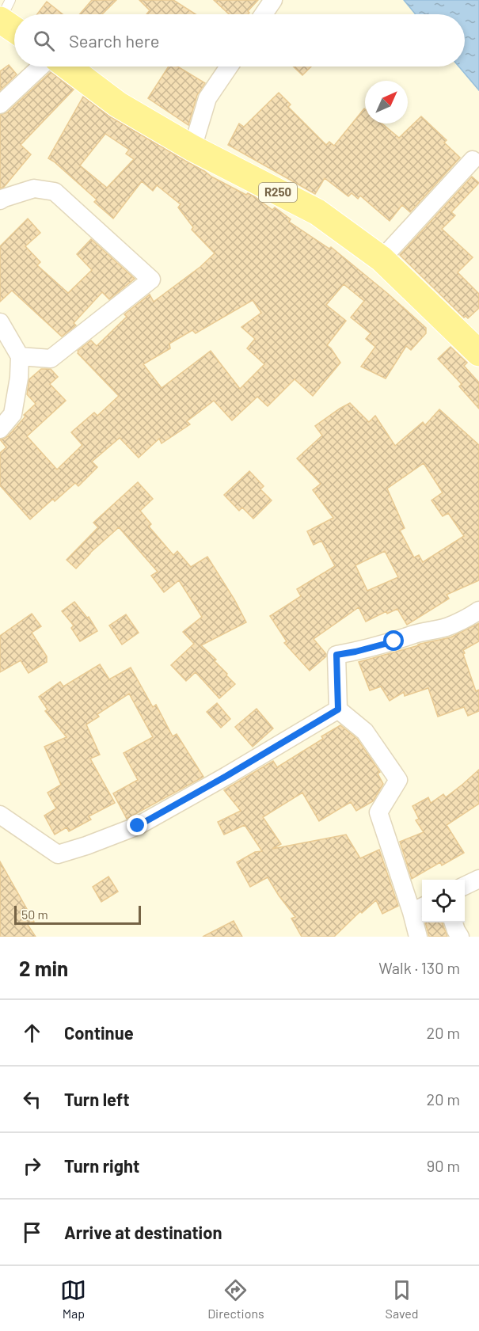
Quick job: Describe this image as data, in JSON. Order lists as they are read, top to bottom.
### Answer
{
  "streets": {
    "main road": ["R250"]
  },
  "scale_bar": "50 m",
  "north": "top right",
  "page": {
    "search": "Search here",
    "scale": "50 m",
    "heading": ["2 min", "Walk · 130 m"],
    "list": [
      ["Continue", "20 m"],
      ["Turn left", "20 m"],
      ["Turn right", "90 m"],
      "Arrive at destination"
    ],
    "nav": ["Map", "Directions", "Saved"]
  }
}
